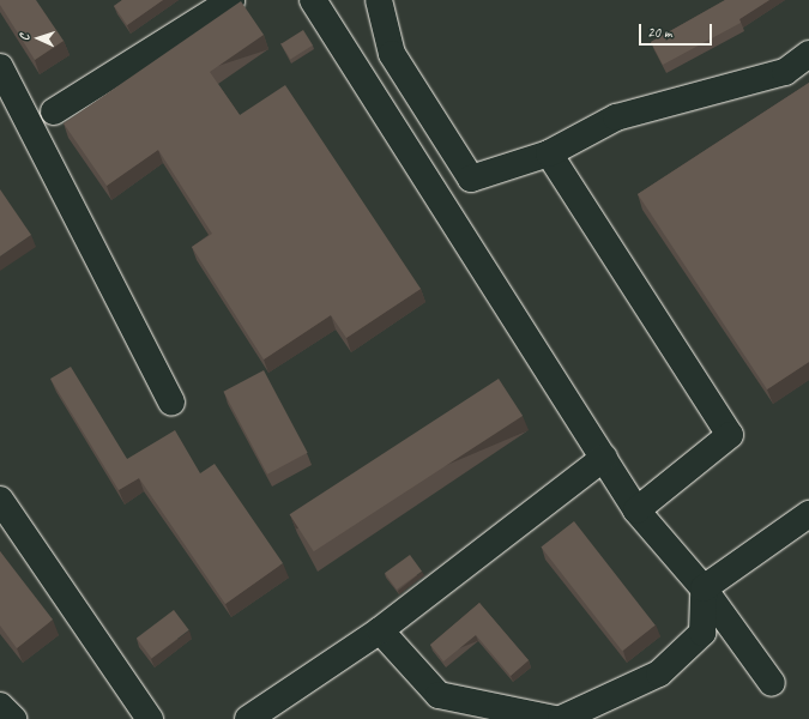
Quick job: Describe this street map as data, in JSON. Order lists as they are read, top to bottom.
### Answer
{
  "scale_bar": "20 m",
  "north": "left"
}
